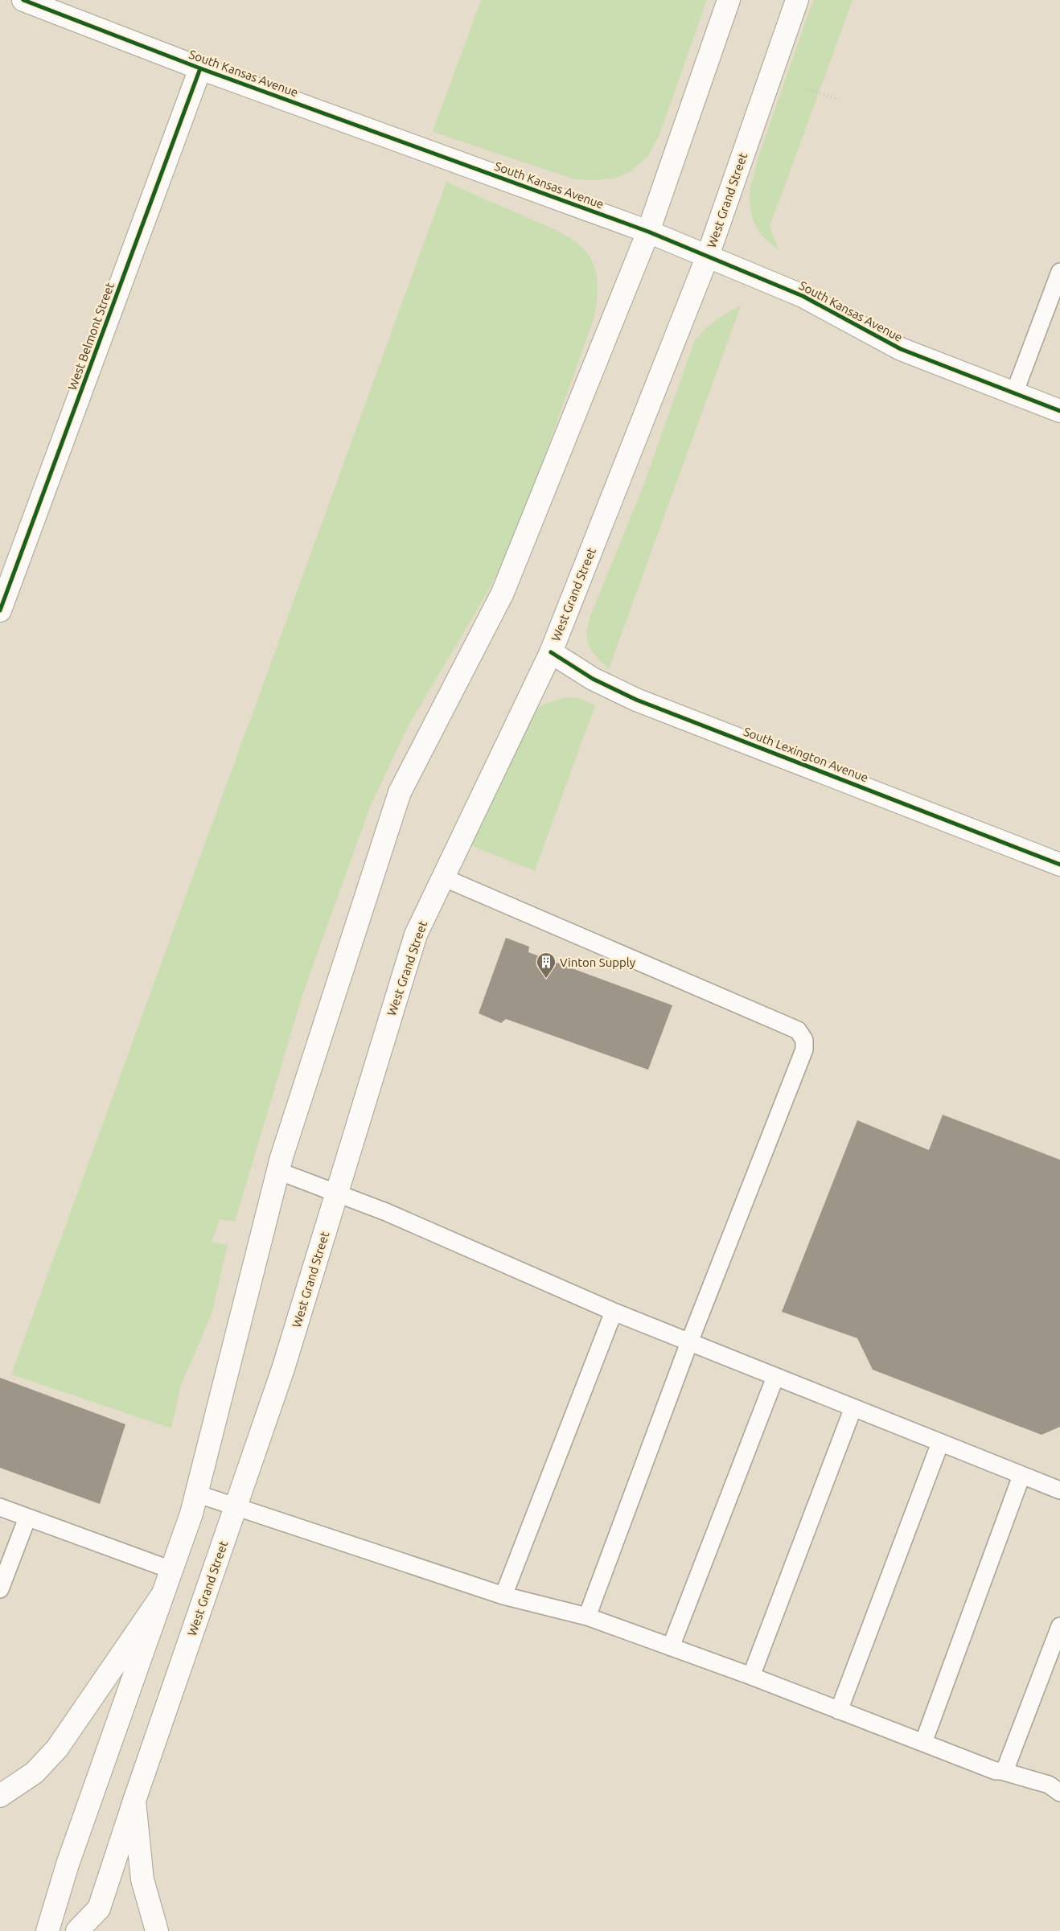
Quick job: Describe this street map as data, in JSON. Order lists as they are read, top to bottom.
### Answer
{
  "streets": {
    "main road": [
      "South Kansas Avenue",
      "West Grand Street",
      "West Belmont Street",
      "South Lexington Avenue"
    ]
  },
  "crossings": [
    ["South Kansas Avenue", "West Grand Street"],
    ["South Kansas Avenue", "West Belmont Street"],
    ["West Grand Street", "South Lexington Avenue"]
  ],
  "places": {
    "building": ["Vinton Supply"]
  }
}
